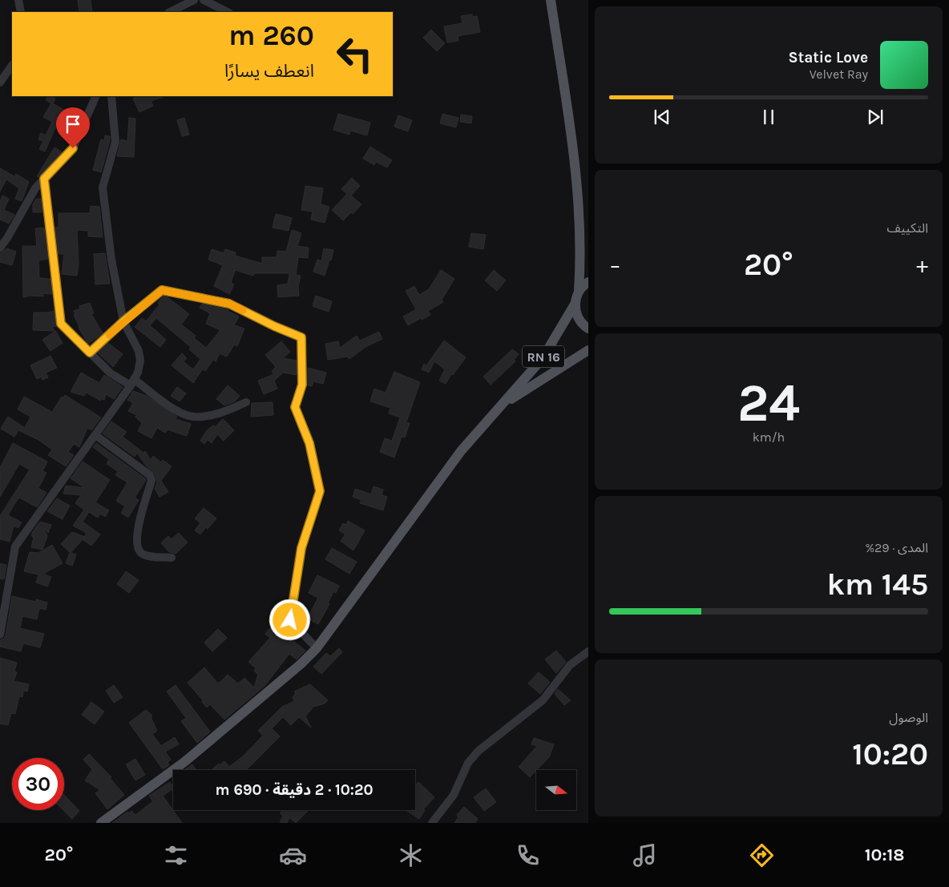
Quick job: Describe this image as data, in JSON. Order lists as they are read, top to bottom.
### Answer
{
  "streets": {
    "main road": ["RN 16"]
  },
  "north": "right",
  "page": {
    "turn": ["260 m", "انعطف يسارًا"],
    "song": ["Static Love", "Velvet Ray"],
    "tile": [
      "التكييف",
      ["24", "km/h"],
      ["المدى · 29%", "145 km"],
      ["الوصول", "10:20"]
    ],
    "heat": ["−", "20°", "+"],
    "limit": "30",
    "trip": "10:20 · 2 دقيقة · 690 m",
    "tabs": ["10:18", "20°"]
  }
}
